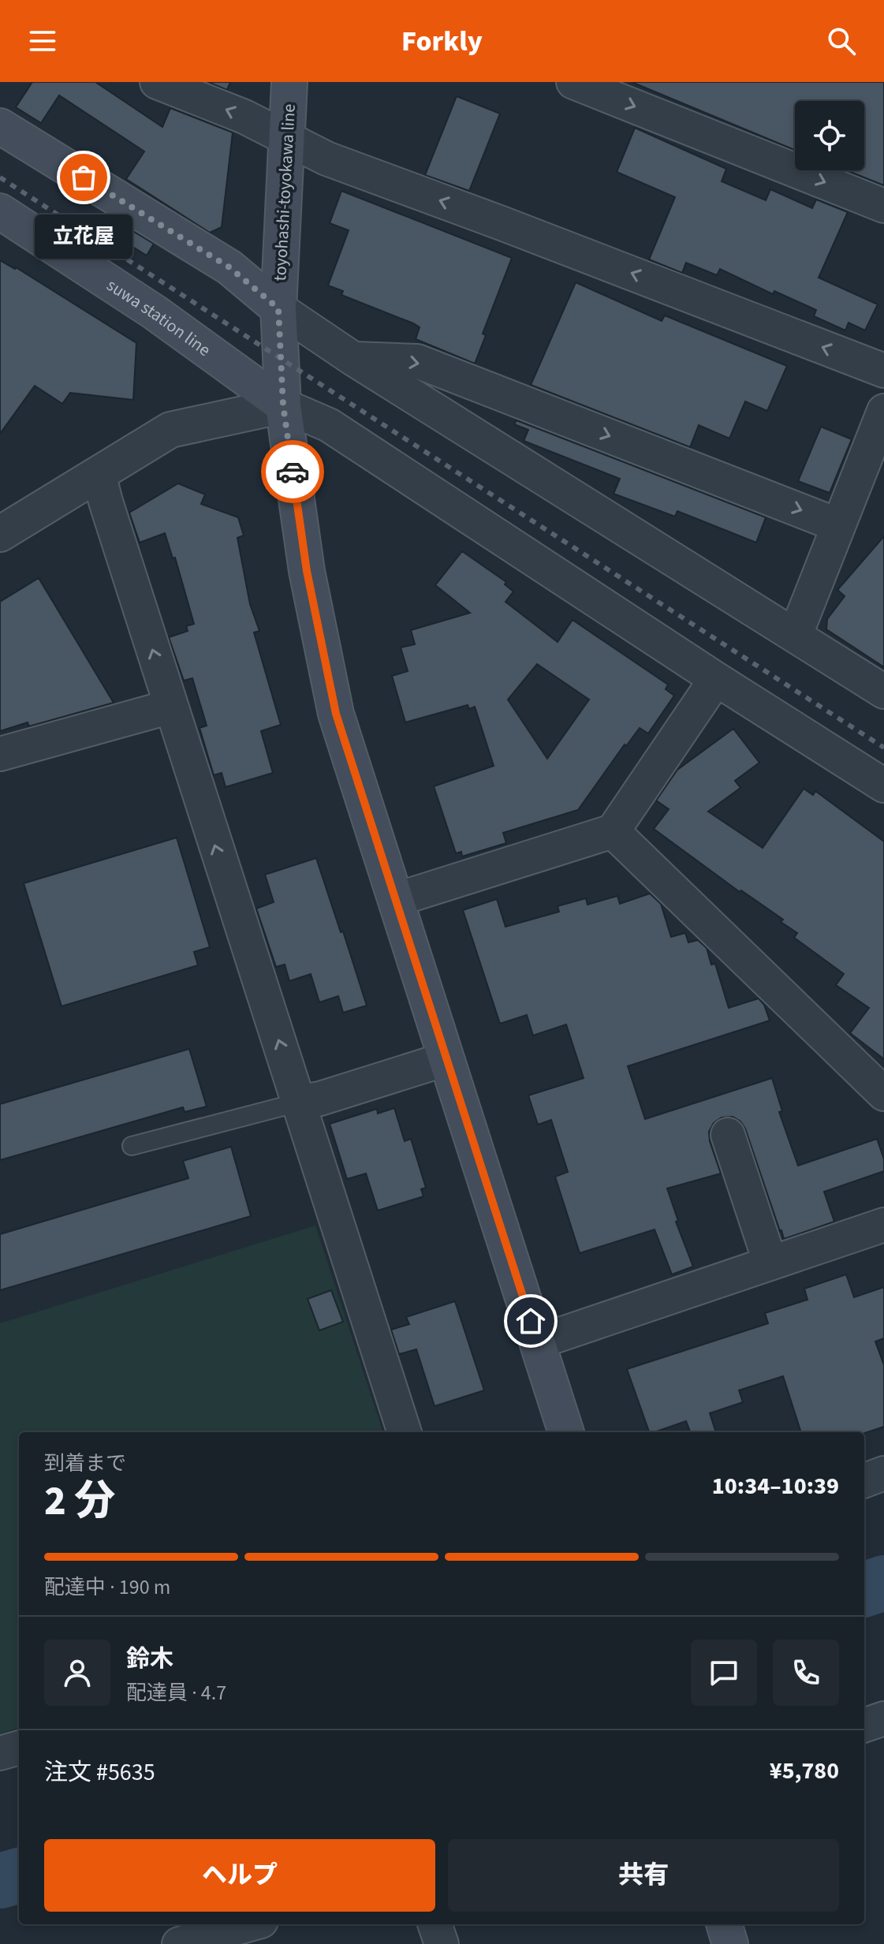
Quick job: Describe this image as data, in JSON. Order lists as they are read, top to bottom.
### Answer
{
  "streets": {
    "main road": ["toyohashi-toyokawa line", "suwa station line"]
  },
  "crossings": [
    ["toyohashi-toyokawa line", "suwa station line"]
  ],
  "places": ["立花屋"],
  "page": {
    "header": "Forkly",
    "bubble": "立花屋",
    "heading": ["2 分", "到着まで", "10:34–10:39"],
    "panel": [
      "鈴木",
      "配達員 · 4.7",
      "注文 #5635",
      "¥5,780"
    ],
    "bar": "配達中 · 190 m",
    "buttons": ["ヘルプ", "共有"]
  }
}
